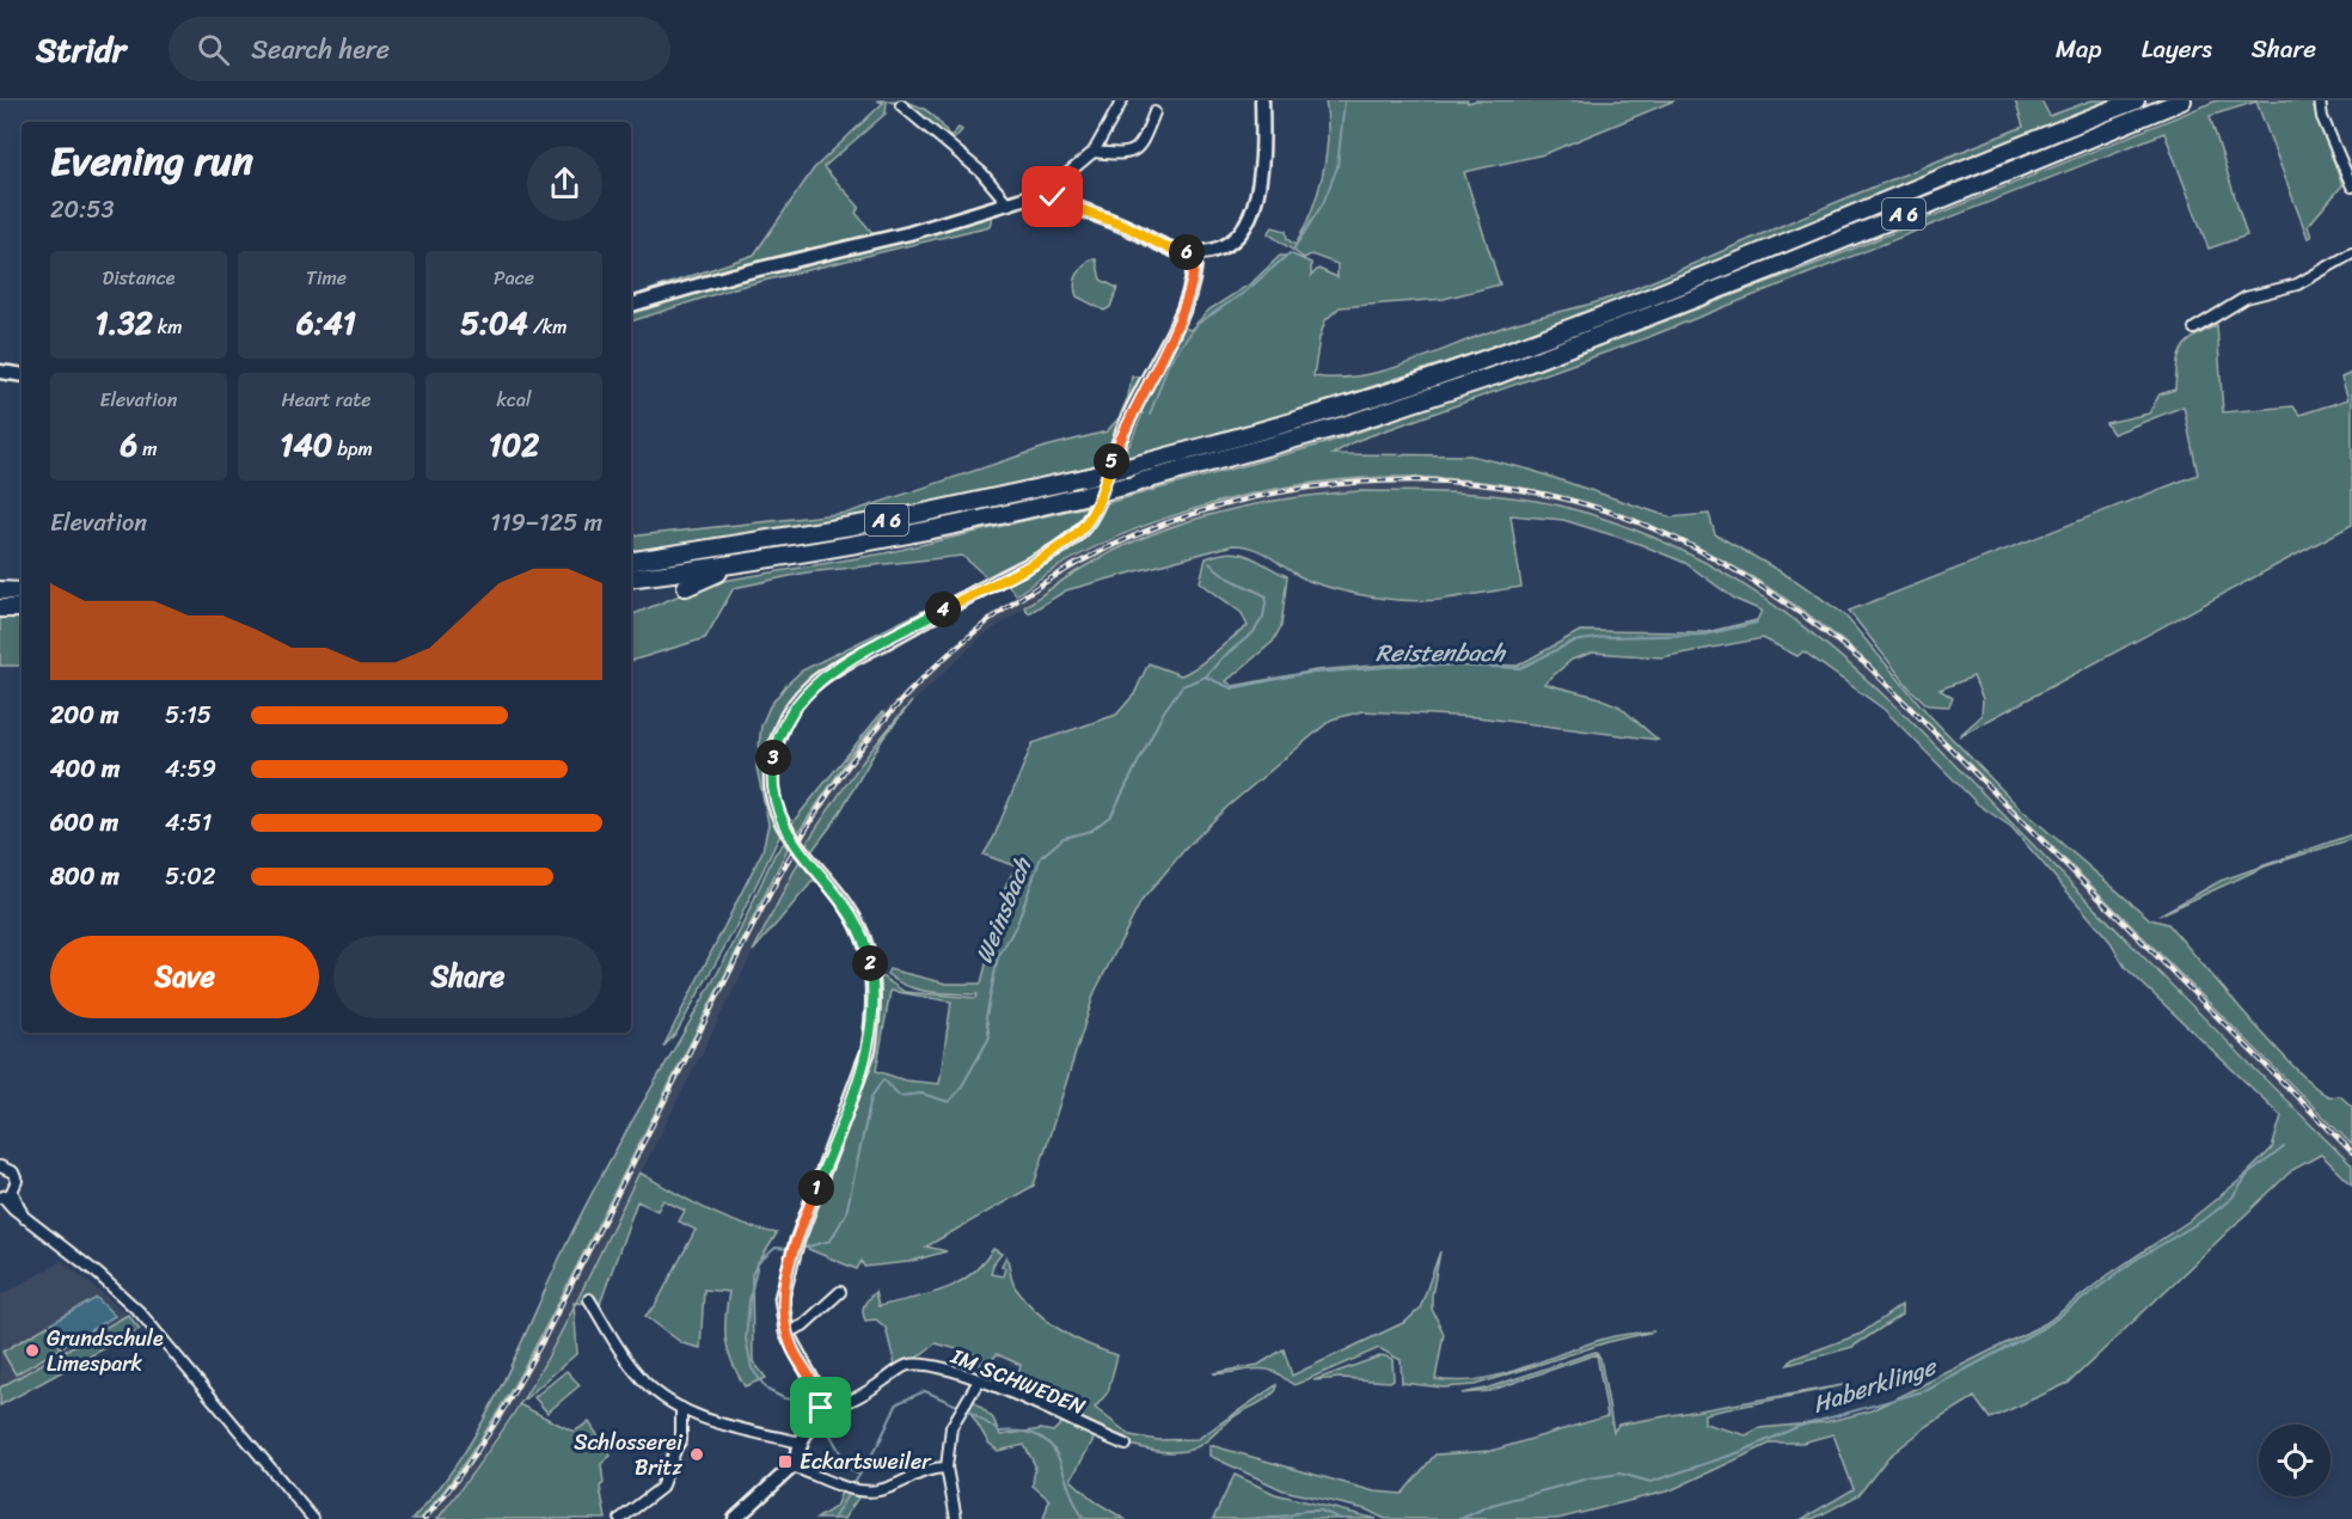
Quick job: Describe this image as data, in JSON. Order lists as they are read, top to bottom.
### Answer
{
  "streets": {
    "highway": ["A 6"],
    "street": ["IM SCHWEDEN"]
  },
  "water": ["Reistenbach", "Weinsbach", "Haberklinge"],
  "places": {
    "other": ["Grundschule Limespark", "Schlosserei Britz"],
    "transit": ["Eckartsweiler"]
  },
  "page": {
    "header": "Stridr",
    "search": "Search here",
    "nav": ["Map", "Layers", "Share"],
    "heading": ["Evening run", "20:53"],
    "pins": [
      "6",
      "5",
      "4",
      "3",
      "2",
      "1"
    ],
    "stats": [
      ["Distance", "1.32 km"],
      ["Time", "6:41"],
      ["Pace", "5:04 /km"],
      ["Elevation", "6 m"],
      ["Heart rate", "140 bpm"],
      ["kcal", "102"]
    ],
    "chart": ["Elevation", "119–125 m"],
    "list": [
      {
        "name": "200 m",
        "note": "5:15"
      },
      {
        "name": "400 m",
        "note": "4:59"
      },
      {
        "name": "600 m",
        "note": "4:51"
      },
      {
        "name": "800 m",
        "note": "5:02"
      }
    ],
    "buttons": ["Save", "Share"]
  }
}
